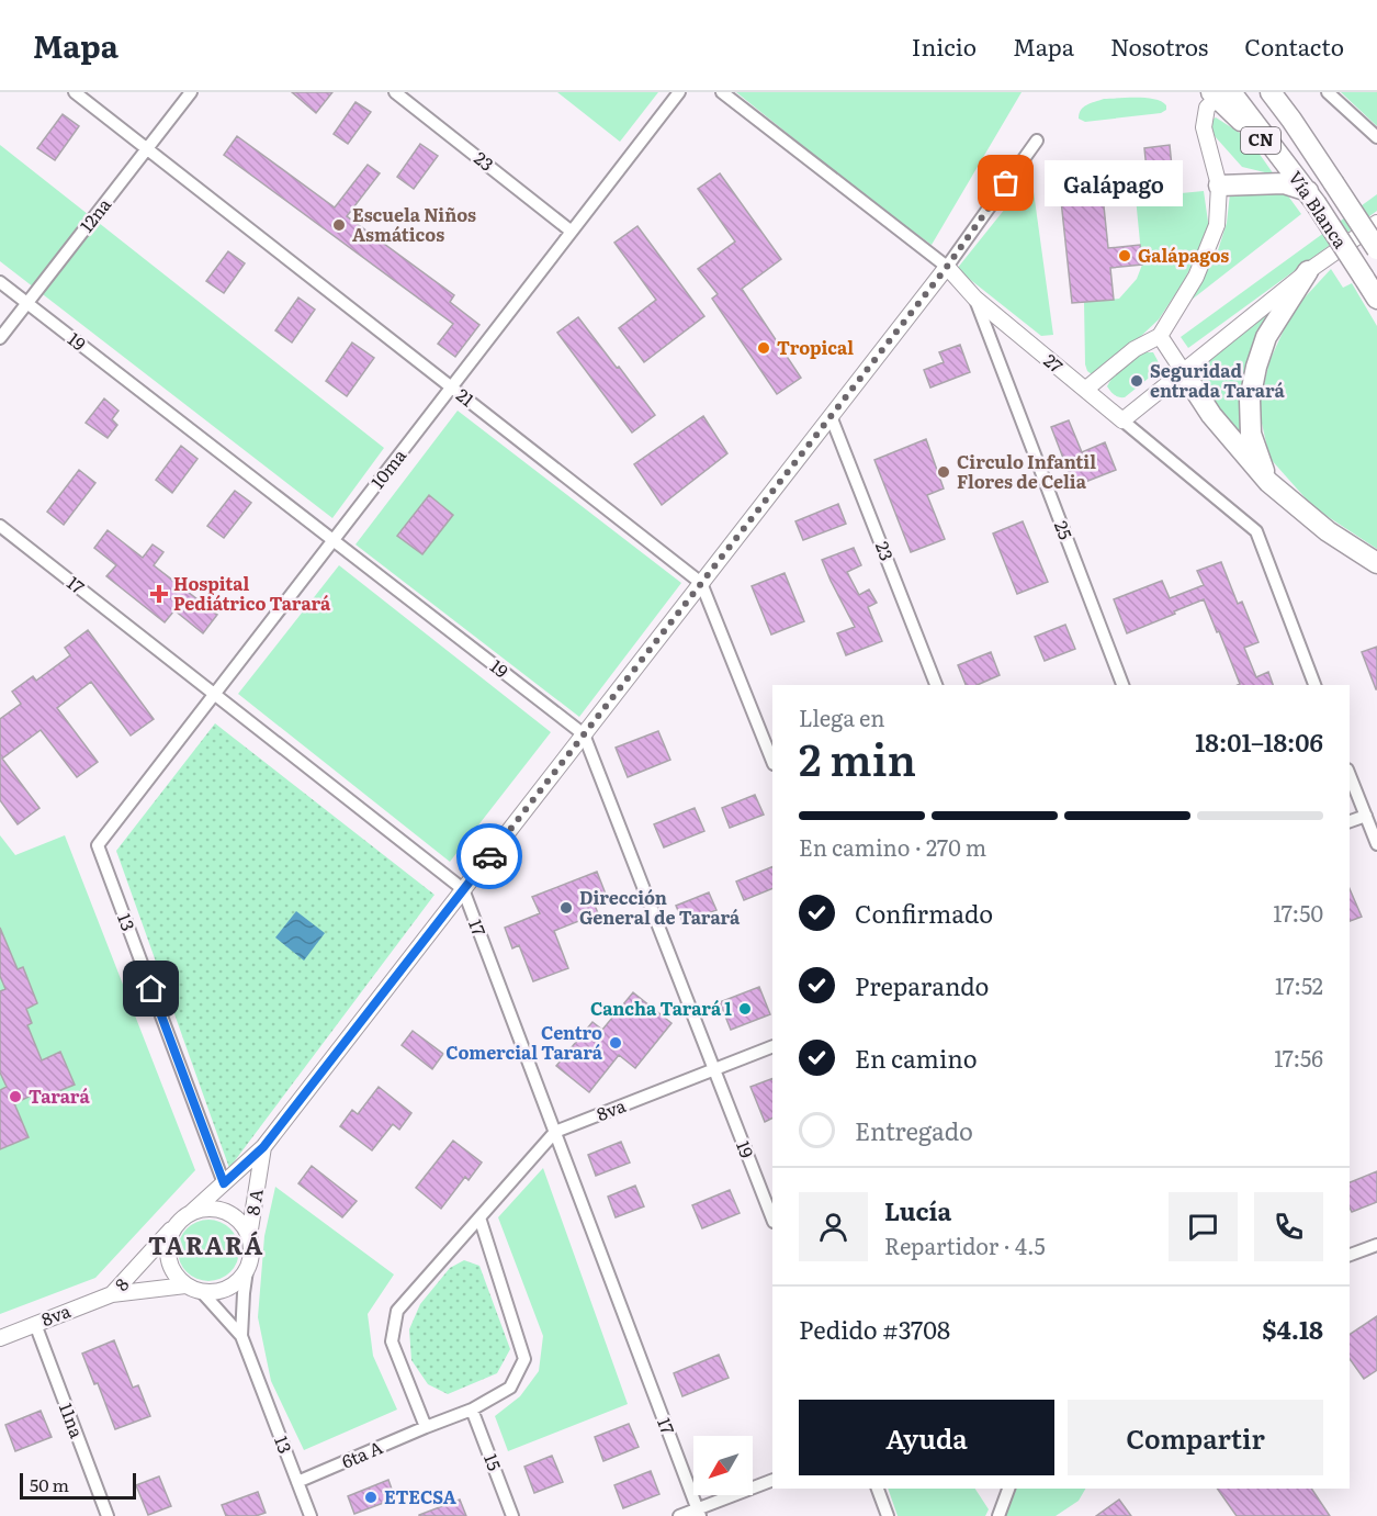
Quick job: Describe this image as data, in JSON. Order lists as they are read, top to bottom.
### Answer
{
  "streets": {
    "highway": ["CN", "Vía Blanca"],
    "street": [
      "23",
      "12na",
      "19",
      "27",
      "21",
      "10ma",
      "25",
      "17",
      "13",
      "8va",
      "8 A",
      "8",
      "11na",
      "6ta A",
      "15"
    ]
  },
  "crossings": [
    ["CN", "Vía Blanca"],
    ["23", "10ma"],
    ["12na", "19"],
    ["12na", "21"],
    ["19", "10ma"],
    ["19", "8va"],
    ["27", "25"],
    ["21", "10ma"],
    ["10ma", "17"],
    ["10ma", "13"],
    ["17", "8va"],
    ["13", "8 A"],
    ["13", "8"],
    ["13", "6ta A"],
    ["8va", "8"],
    ["8va", "11na"],
    ["8va", "6ta A"],
    ["8 A", "8"],
    ["6ta A", "15"]
  ],
  "districts": ["TARARÁ"],
  "places": {
    "other": [
      "Galápago",
      "Escuela Niños Asmáticos",
      "Galápagos",
      "Tropical",
      "Seguridad entrada Tarará",
      "Circulo Infantil Flores de Celia",
      "Dirección General de Tarará",
      "Cancha Tarará 1",
      "Centro Comercial Tarará",
      "Tarará",
      "ETECSA"
    ],
    "health": ["Hospital Pediátrico Tarará"]
  },
  "scale_bar": "50 m",
  "north": "bottom left",
  "page": {
    "header": "Mapa",
    "nav": [
      "Inicio",
      "Mapa",
      "Nosotros",
      "Contacto"
    ],
    "bubble": "Galápago",
    "heading": ["2 min", "Llega en", "18:01–18:06"],
    "panel": [
      "Lucía",
      "Repartidor · 4.5",
      "Pedido #3708",
      "$4.18"
    ],
    "bar": "En camino · 270 m",
    "list": [
      ["Confirmado", "17:50"],
      ["Preparando", "17:52"],
      ["En camino", "17:56"],
      "Entregado"
    ],
    "buttons": ["Ayuda", "Compartir"],
    "scale": "50 m"
  }
}
